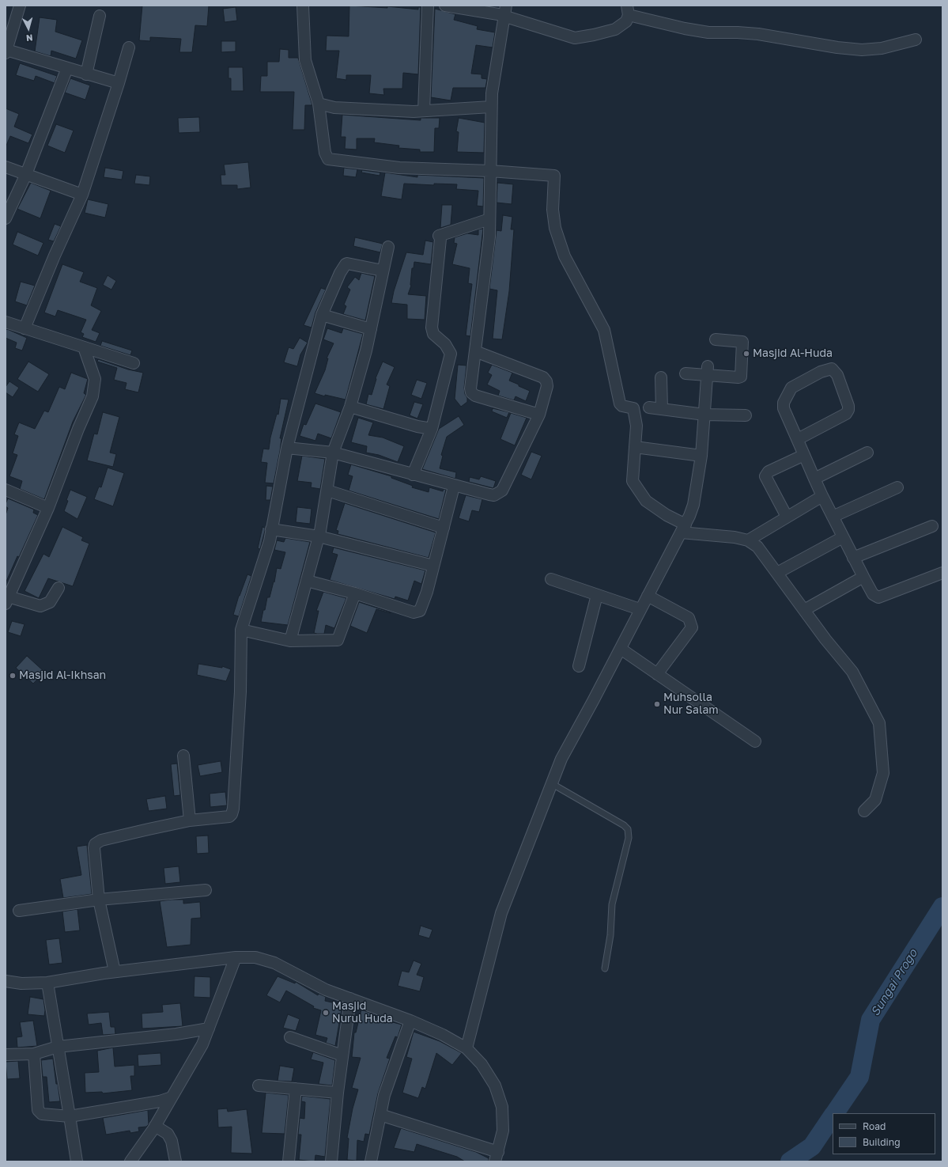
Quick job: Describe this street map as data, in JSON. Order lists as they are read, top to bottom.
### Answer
{
  "water": ["Sungai Progo"],
  "places": [
    "Masjid Al-Huda",
    "Masjid Al-Ikhsan",
    "Muhsolla Nur Salam",
    "Masjid Nurul Huda"
  ],
  "legend": ["Road", "Building"],
  "north": "bottom"
}
